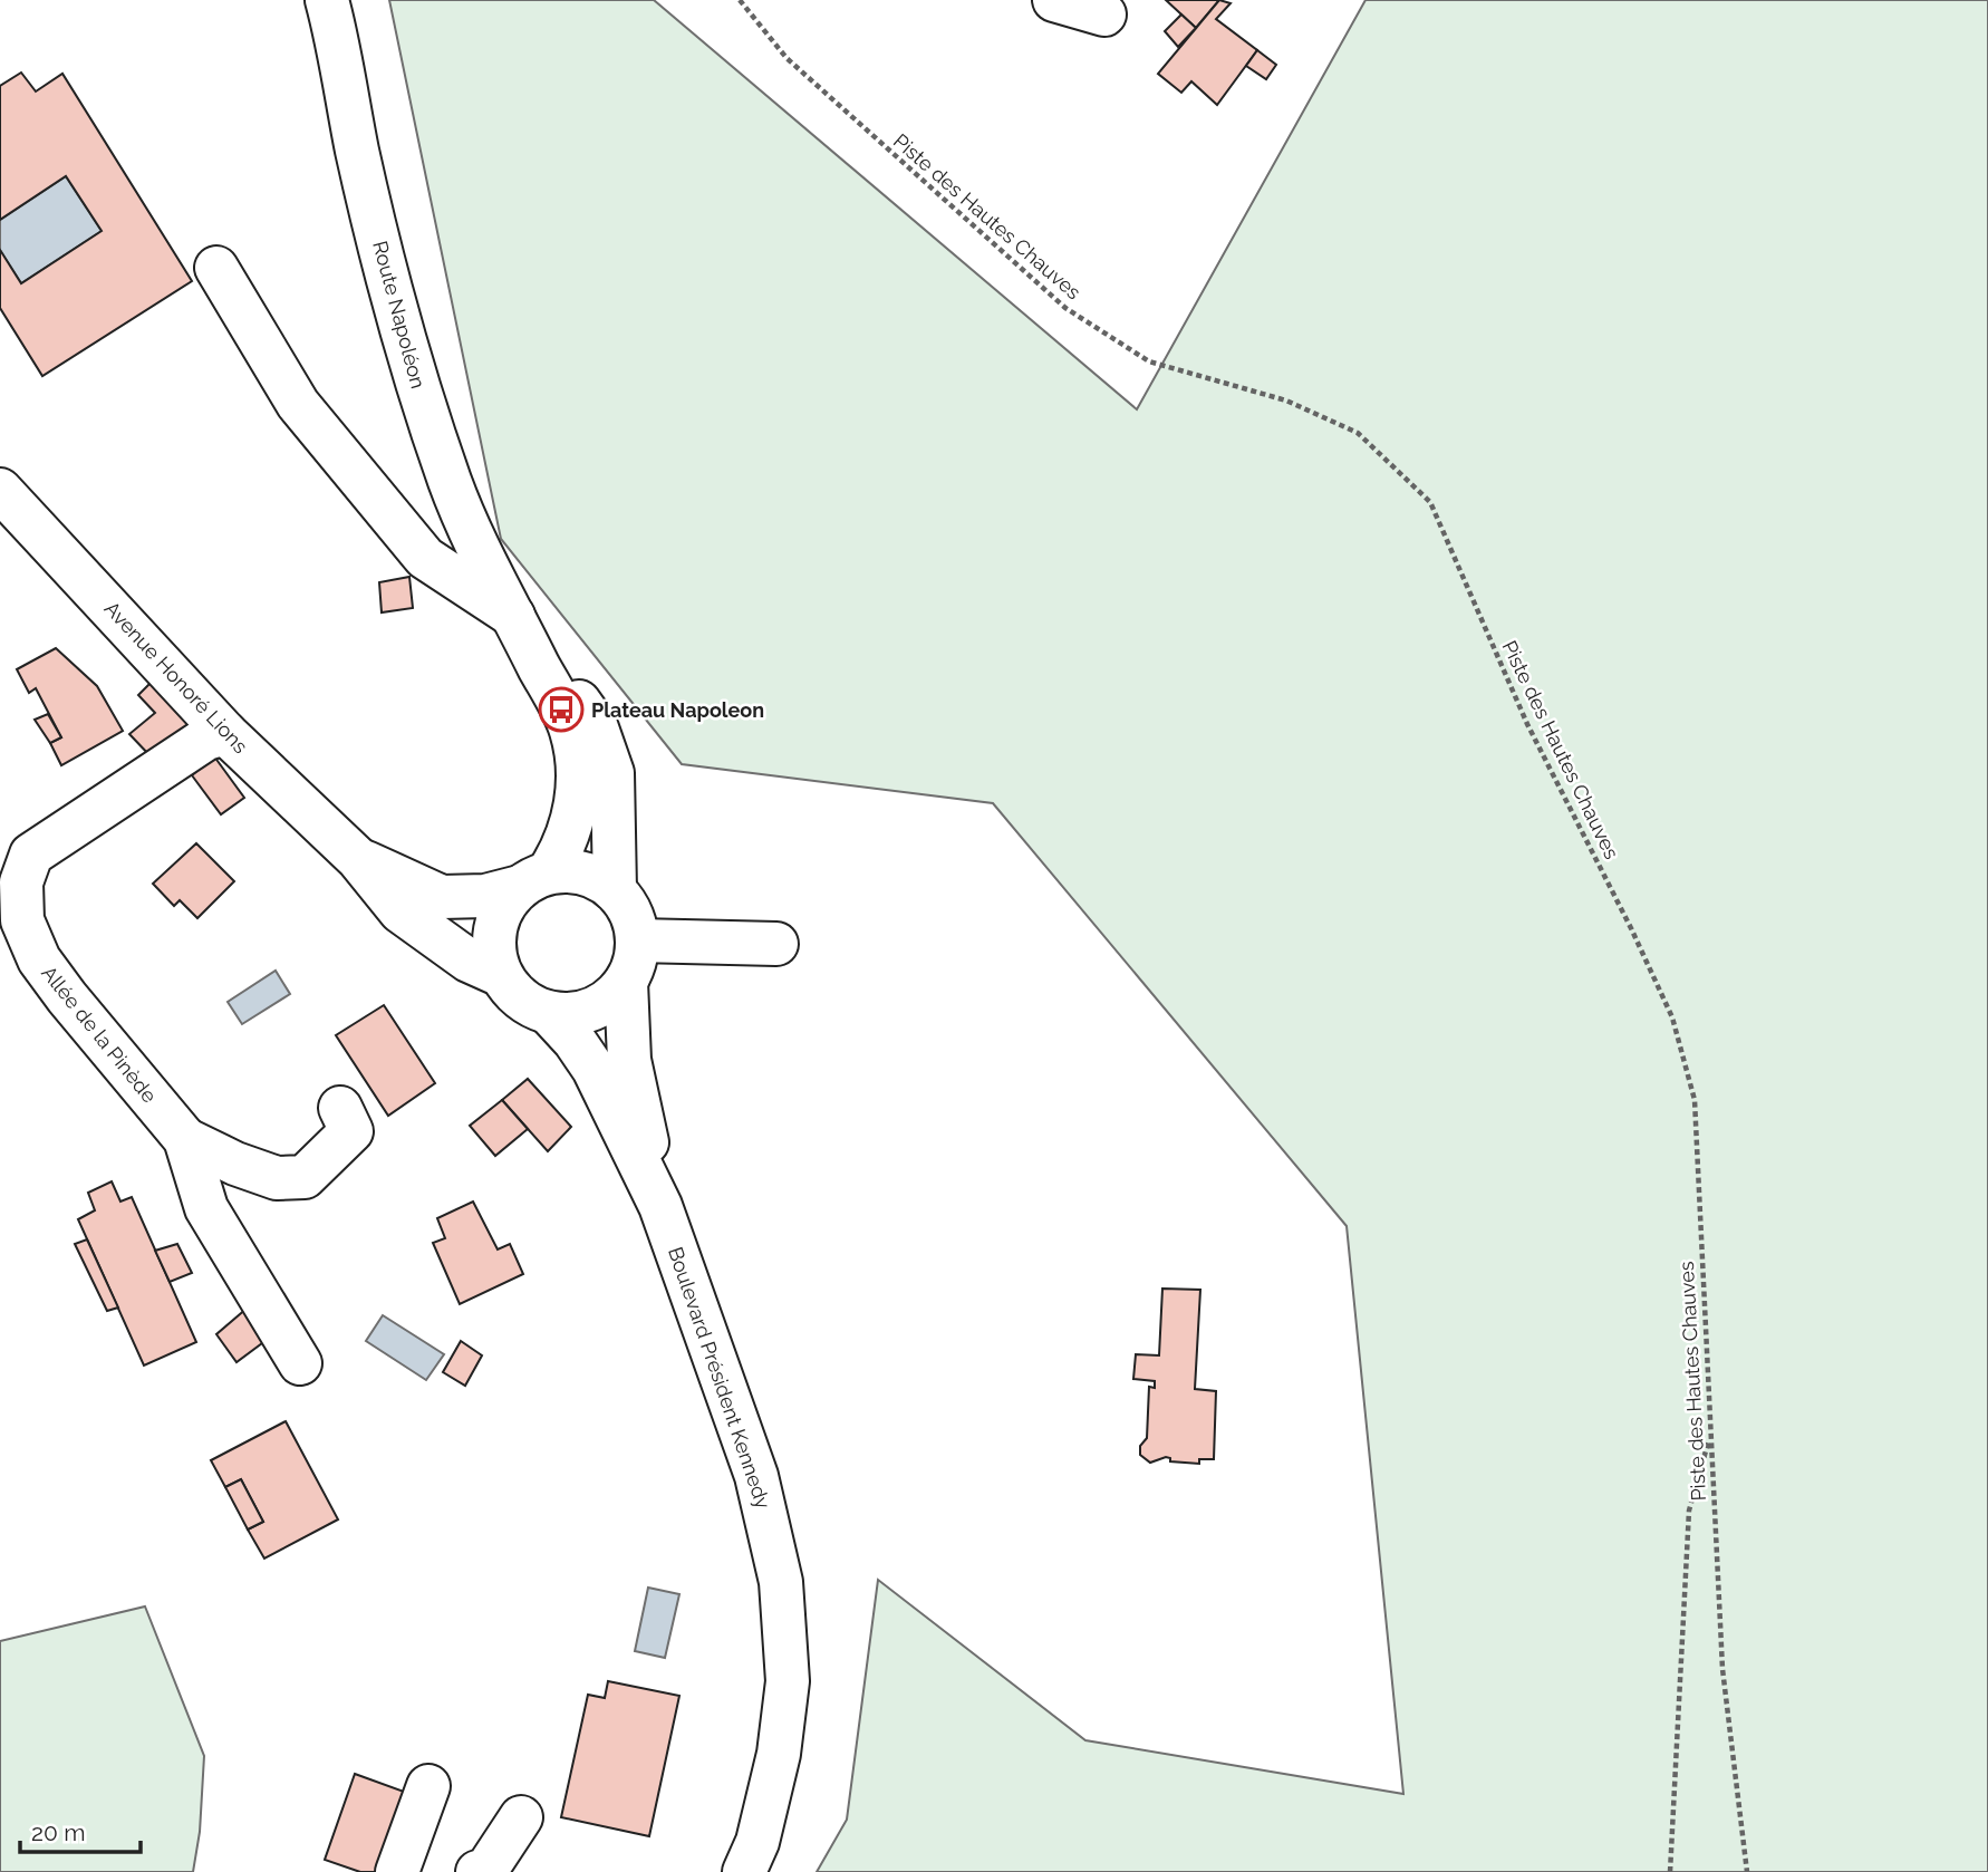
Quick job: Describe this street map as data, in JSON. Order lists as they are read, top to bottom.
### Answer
{
  "streets": {
    "main road": [
      "Route Napoléon",
      "Avenue Honoré Lions",
      "Allée de la Pinède",
      "Boulevard Président Kennedy"
    ],
    "path": ["Piste des Hautes Chauves"]
  },
  "crossings": [
    ["Route Napoléon", "Avenue Honoré Lions"],
    ["Route Napoléon", "Boulevard Président Kennedy"],
    ["Avenue Honoré Lions", "Allée de la Pinède"],
    ["Avenue Honoré Lions", "Boulevard Président Kennedy"]
  ],
  "places": {
    "bus stop": ["Plateau Napoleon"]
  },
  "scale_bar": "20 m"
}
